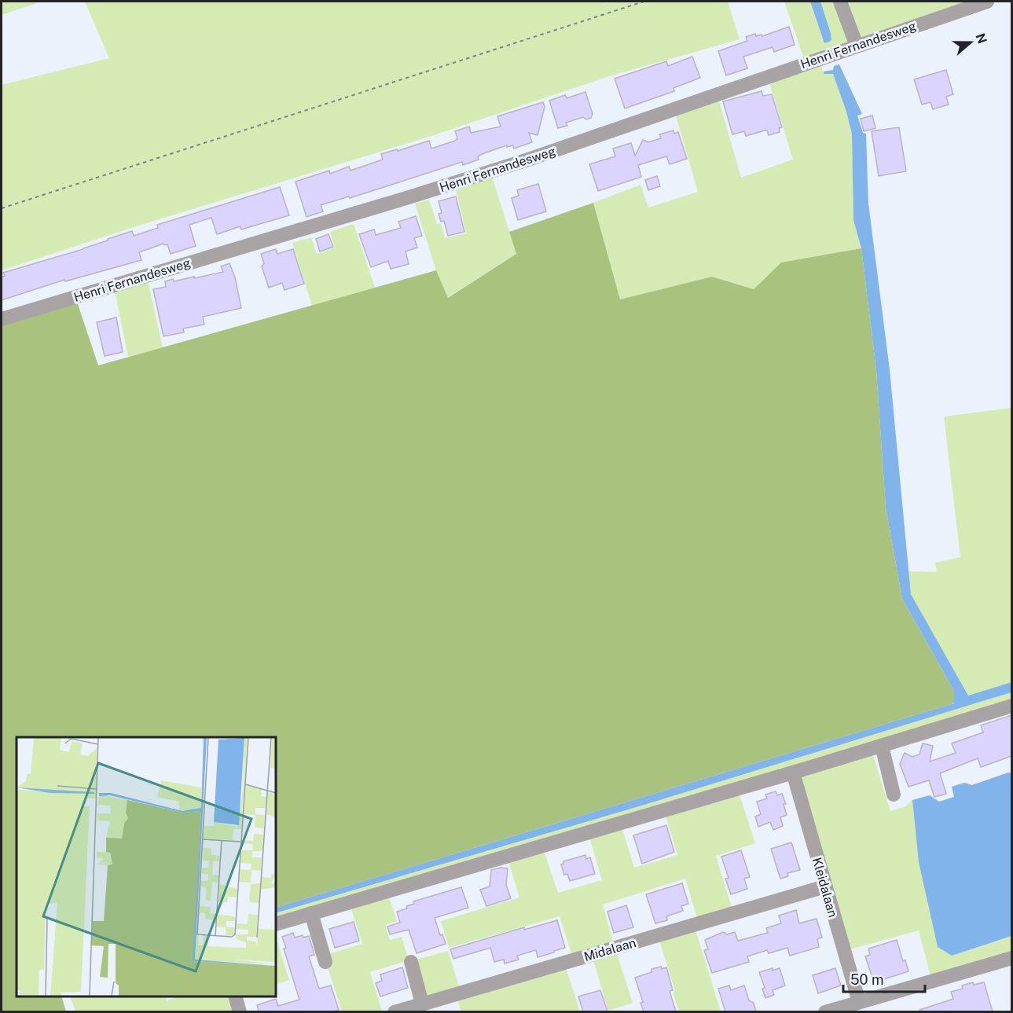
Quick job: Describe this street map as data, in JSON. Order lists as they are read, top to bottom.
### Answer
{
  "streets": {
    "street": ["Henri Fernandesweg", "Kleidalaan", "Midalaan"]
  },
  "crossings": [
    ["Kleidalaan", "Midalaan"]
  ],
  "scale_bar": "50 m",
  "north": "right"
}
